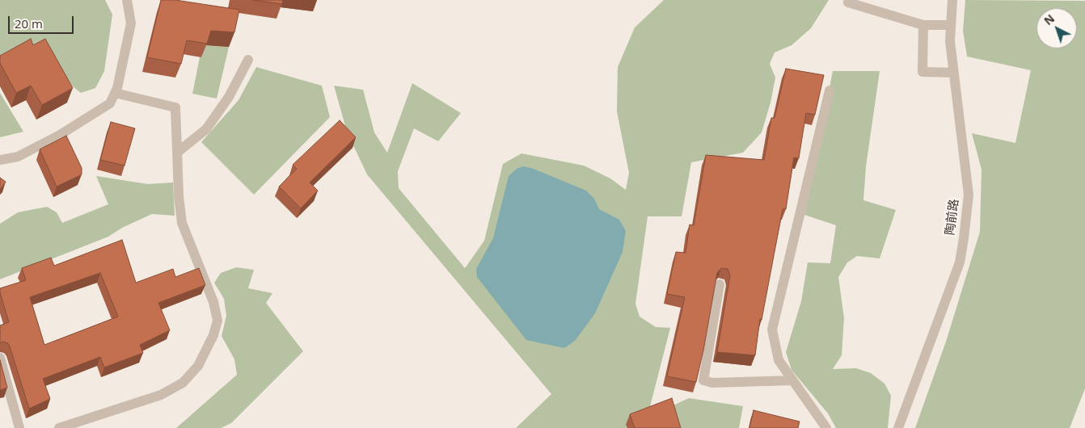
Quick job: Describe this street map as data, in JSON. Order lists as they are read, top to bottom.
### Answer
{
  "streets": {
    "street": ["陶前路"]
  },
  "scale_bar": "20 m",
  "north": "top left"
}
